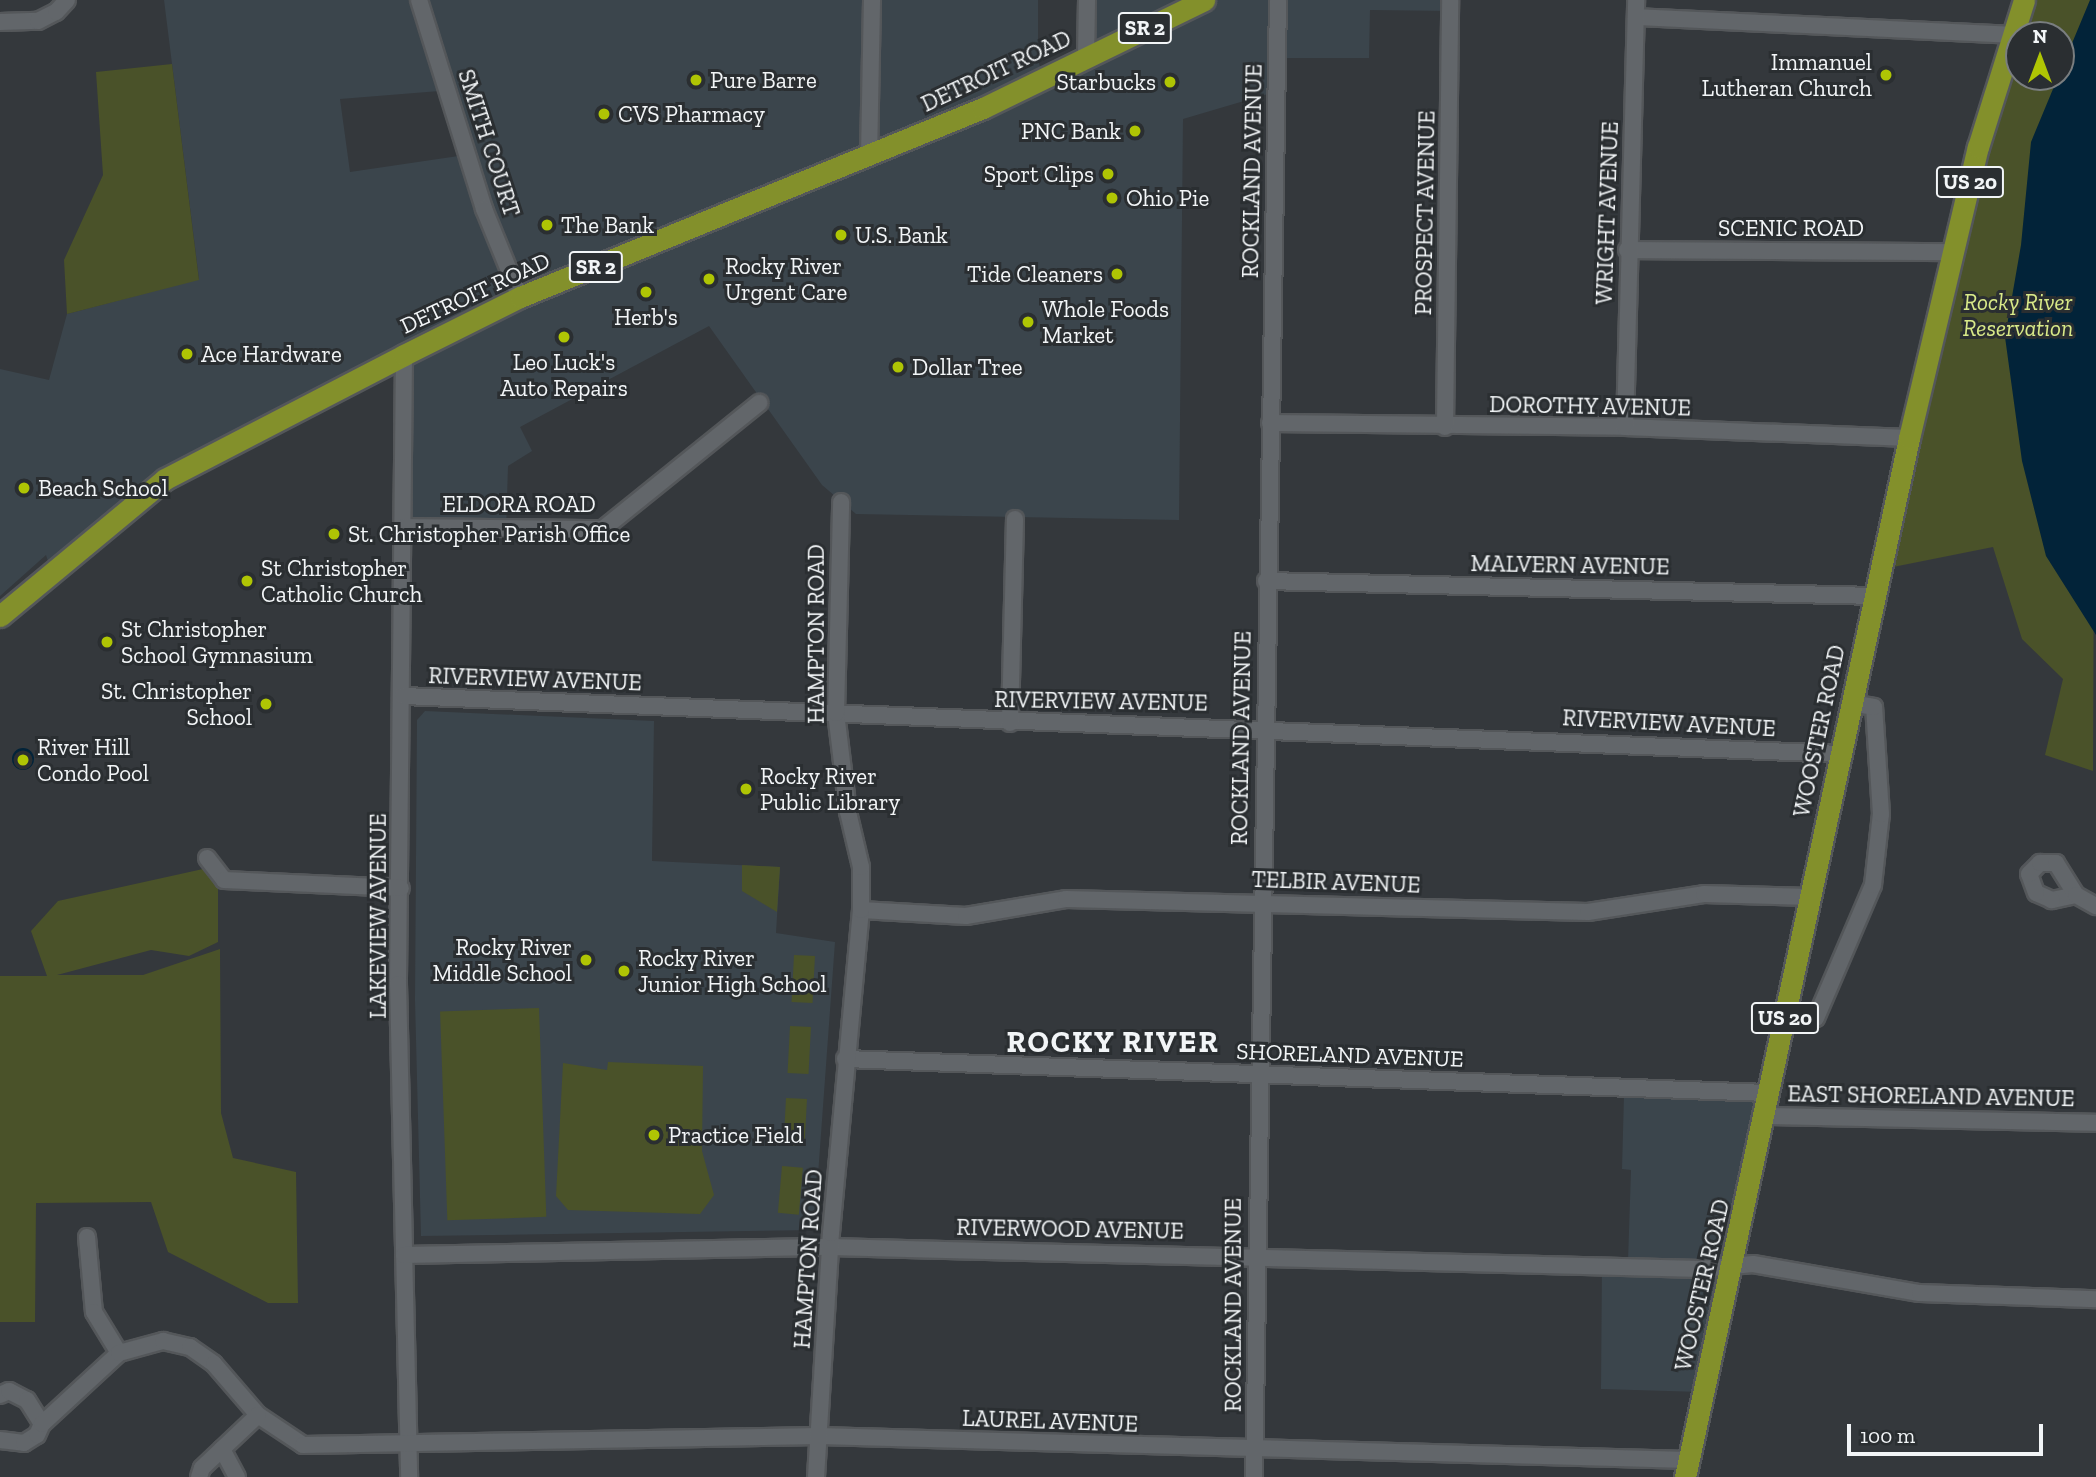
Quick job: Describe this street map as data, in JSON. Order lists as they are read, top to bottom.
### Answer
{
  "streets": {
    "main road": [
      "SR 2",
      "DETROIT ROAD",
      "US 20",
      "WOOSTER ROAD"
    ],
    "street": [
      "SMITH COURT",
      "ROCKLAND AVENUE",
      "PROSPECT AVENUE",
      "WRIGHT AVENUE",
      "SCENIC ROAD",
      "DOROTHY AVENUE",
      "ELDORA ROAD",
      "MALVERN AVENUE",
      "HAMPTON ROAD",
      "RIVERVIEW AVENUE",
      "TELBIR AVENUE",
      "LAKEVIEW AVENUE",
      "SHORELAND AVENUE",
      "EAST SHORELAND AVENUE",
      "RIVERWOOD AVENUE",
      "LAUREL AVENUE"
    ]
  },
  "crossings": [
    ["DETROIT ROAD", "SMITH COURT"],
    ["DETROIT ROAD", "LAKEVIEW AVENUE"],
    ["ROCKLAND AVENUE", "DOROTHY AVENUE"],
    ["ROCKLAND AVENUE", "MALVERN AVENUE"],
    ["ROCKLAND AVENUE", "RIVERVIEW AVENUE"],
    ["ROCKLAND AVENUE", "TELBIR AVENUE"],
    ["ROCKLAND AVENUE", "SHORELAND AVENUE"],
    ["ROCKLAND AVENUE", "RIVERWOOD AVENUE"],
    ["ROCKLAND AVENUE", "LAUREL AVENUE"],
    ["PROSPECT AVENUE", "DOROTHY AVENUE"],
    ["WRIGHT AVENUE", "SCENIC ROAD"],
    ["WRIGHT AVENUE", "DOROTHY AVENUE"],
    ["SCENIC ROAD", "WOOSTER ROAD"],
    ["DOROTHY AVENUE", "WOOSTER ROAD"],
    ["ELDORA ROAD", "LAKEVIEW AVENUE"],
    ["MALVERN AVENUE", "WOOSTER ROAD"],
    ["HAMPTON ROAD", "RIVERVIEW AVENUE"],
    ["HAMPTON ROAD", "TELBIR AVENUE"],
    ["HAMPTON ROAD", "SHORELAND AVENUE"],
    ["HAMPTON ROAD", "RIVERWOOD AVENUE"],
    ["HAMPTON ROAD", "LAUREL AVENUE"],
    ["RIVERVIEW AVENUE", "WOOSTER ROAD"],
    ["RIVERVIEW AVENUE", "LAKEVIEW AVENUE"],
    ["WOOSTER ROAD", "TELBIR AVENUE"],
    ["WOOSTER ROAD", "SHORELAND AVENUE"],
    ["WOOSTER ROAD", "EAST SHORELAND AVENUE"],
    ["WOOSTER ROAD", "RIVERWOOD AVENUE"],
    ["WOOSTER ROAD", "LAUREL AVENUE"],
    ["LAKEVIEW AVENUE", "RIVERWOOD AVENUE"],
    ["LAKEVIEW AVENUE", "LAUREL AVENUE"]
  ],
  "districts": ["ROCKY RIVER"],
  "parks": ["Rocky River Reservation"],
  "places": [
    "Immanuel Lutheran Church",
    "Pure Barre",
    "Starbucks",
    "CVS Pharmacy",
    "PNC Bank",
    "Sport Clips",
    "Ohio Pie",
    "The Bank",
    "U.S. Bank",
    "Tide Cleaners",
    "Rocky River Urgent Care",
    "Herb's",
    "Whole Foods Market",
    "Leo Luck's Auto Repairs",
    "Ace Hardware",
    "Dollar Tree",
    "Beach School",
    "St. Christopher Parish Office",
    "St Christopher Catholic Church",
    "St Christopher School Gymnasium",
    "St. Christopher School",
    "River Hill Condo Pool",
    "Rocky River Public Library",
    "Rocky River Middle School",
    "Rocky River Junior High School",
    "Practice Field"
  ],
  "scale_bar": "100 m",
  "north": "top"
}
